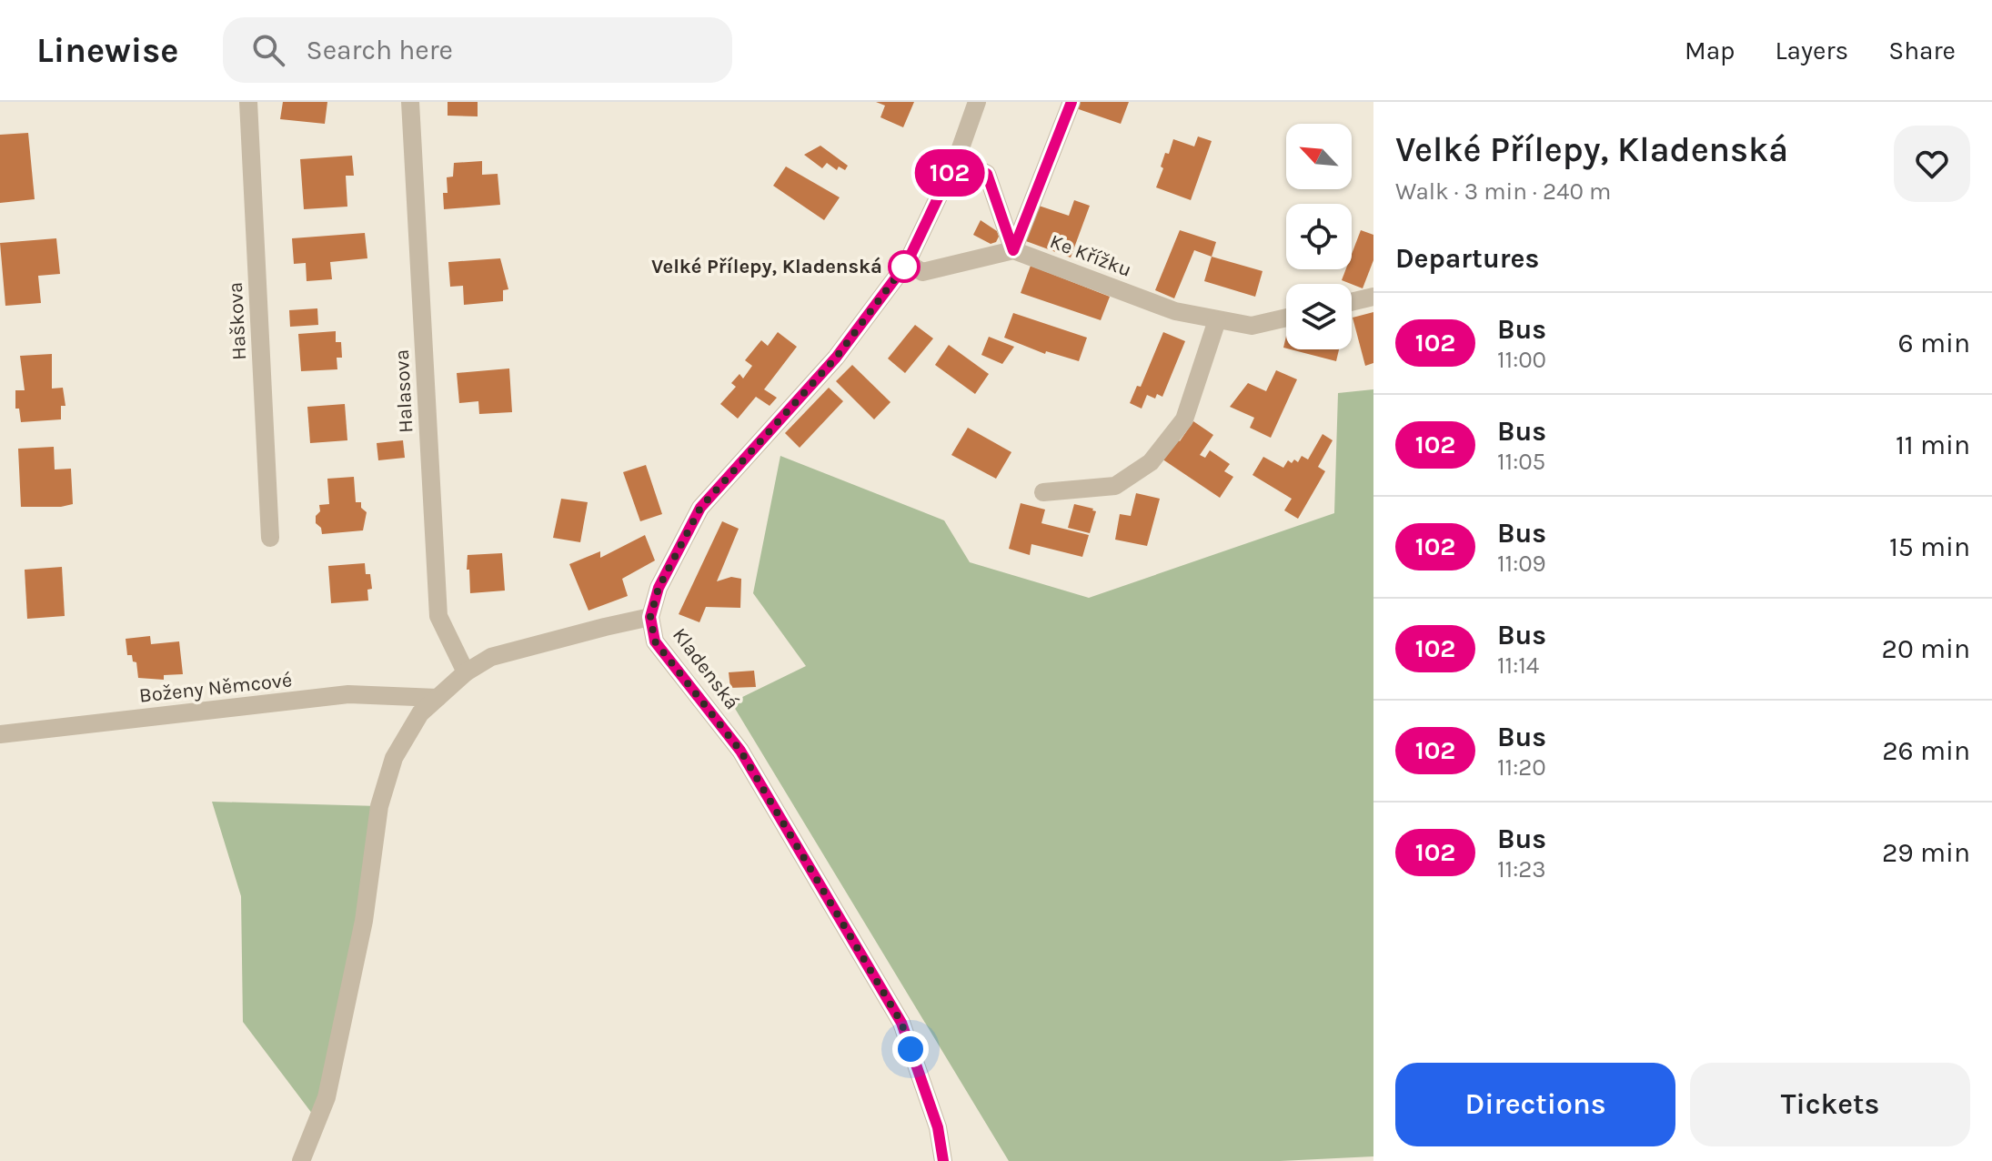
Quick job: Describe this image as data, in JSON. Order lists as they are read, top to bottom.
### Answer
{
  "streets": {
    "street": [
      "Ke Křížku",
      "Haškova",
      "Halasova",
      "Kladenská",
      "Boženy Němcové"
    ]
  },
  "places": ["Velké Přílepy, Kladenská"],
  "lines": ["bus line 102"],
  "north": "top left",
  "page": {
    "header": "Linewise",
    "search": "Search here",
    "nav": ["Map", "Layers", "Share"],
    "on_map": "102",
    "heading": [
      ["Velké Přílepy, Kladenská", "Walk · 3 min · 240 m"],
      "Departures"
    ],
    "list": [
      {
        "mark": "102",
        "name": "Bus",
        "note": "11:00",
        "value": "6 min"
      },
      {
        "mark": "102",
        "name": "Bus",
        "note": "11:05",
        "value": "11 min"
      },
      {
        "mark": "102",
        "name": "Bus",
        "note": "11:09",
        "value": "15 min"
      },
      {
        "mark": "102",
        "name": "Bus",
        "note": "11:14",
        "value": "20 min"
      },
      {
        "mark": "102",
        "name": "Bus",
        "note": "11:20",
        "value": "26 min"
      },
      {
        "mark": "102",
        "name": "Bus",
        "note": "11:23",
        "value": "29 min"
      }
    ],
    "buttons": ["Directions", "Tickets"]
  }
}
